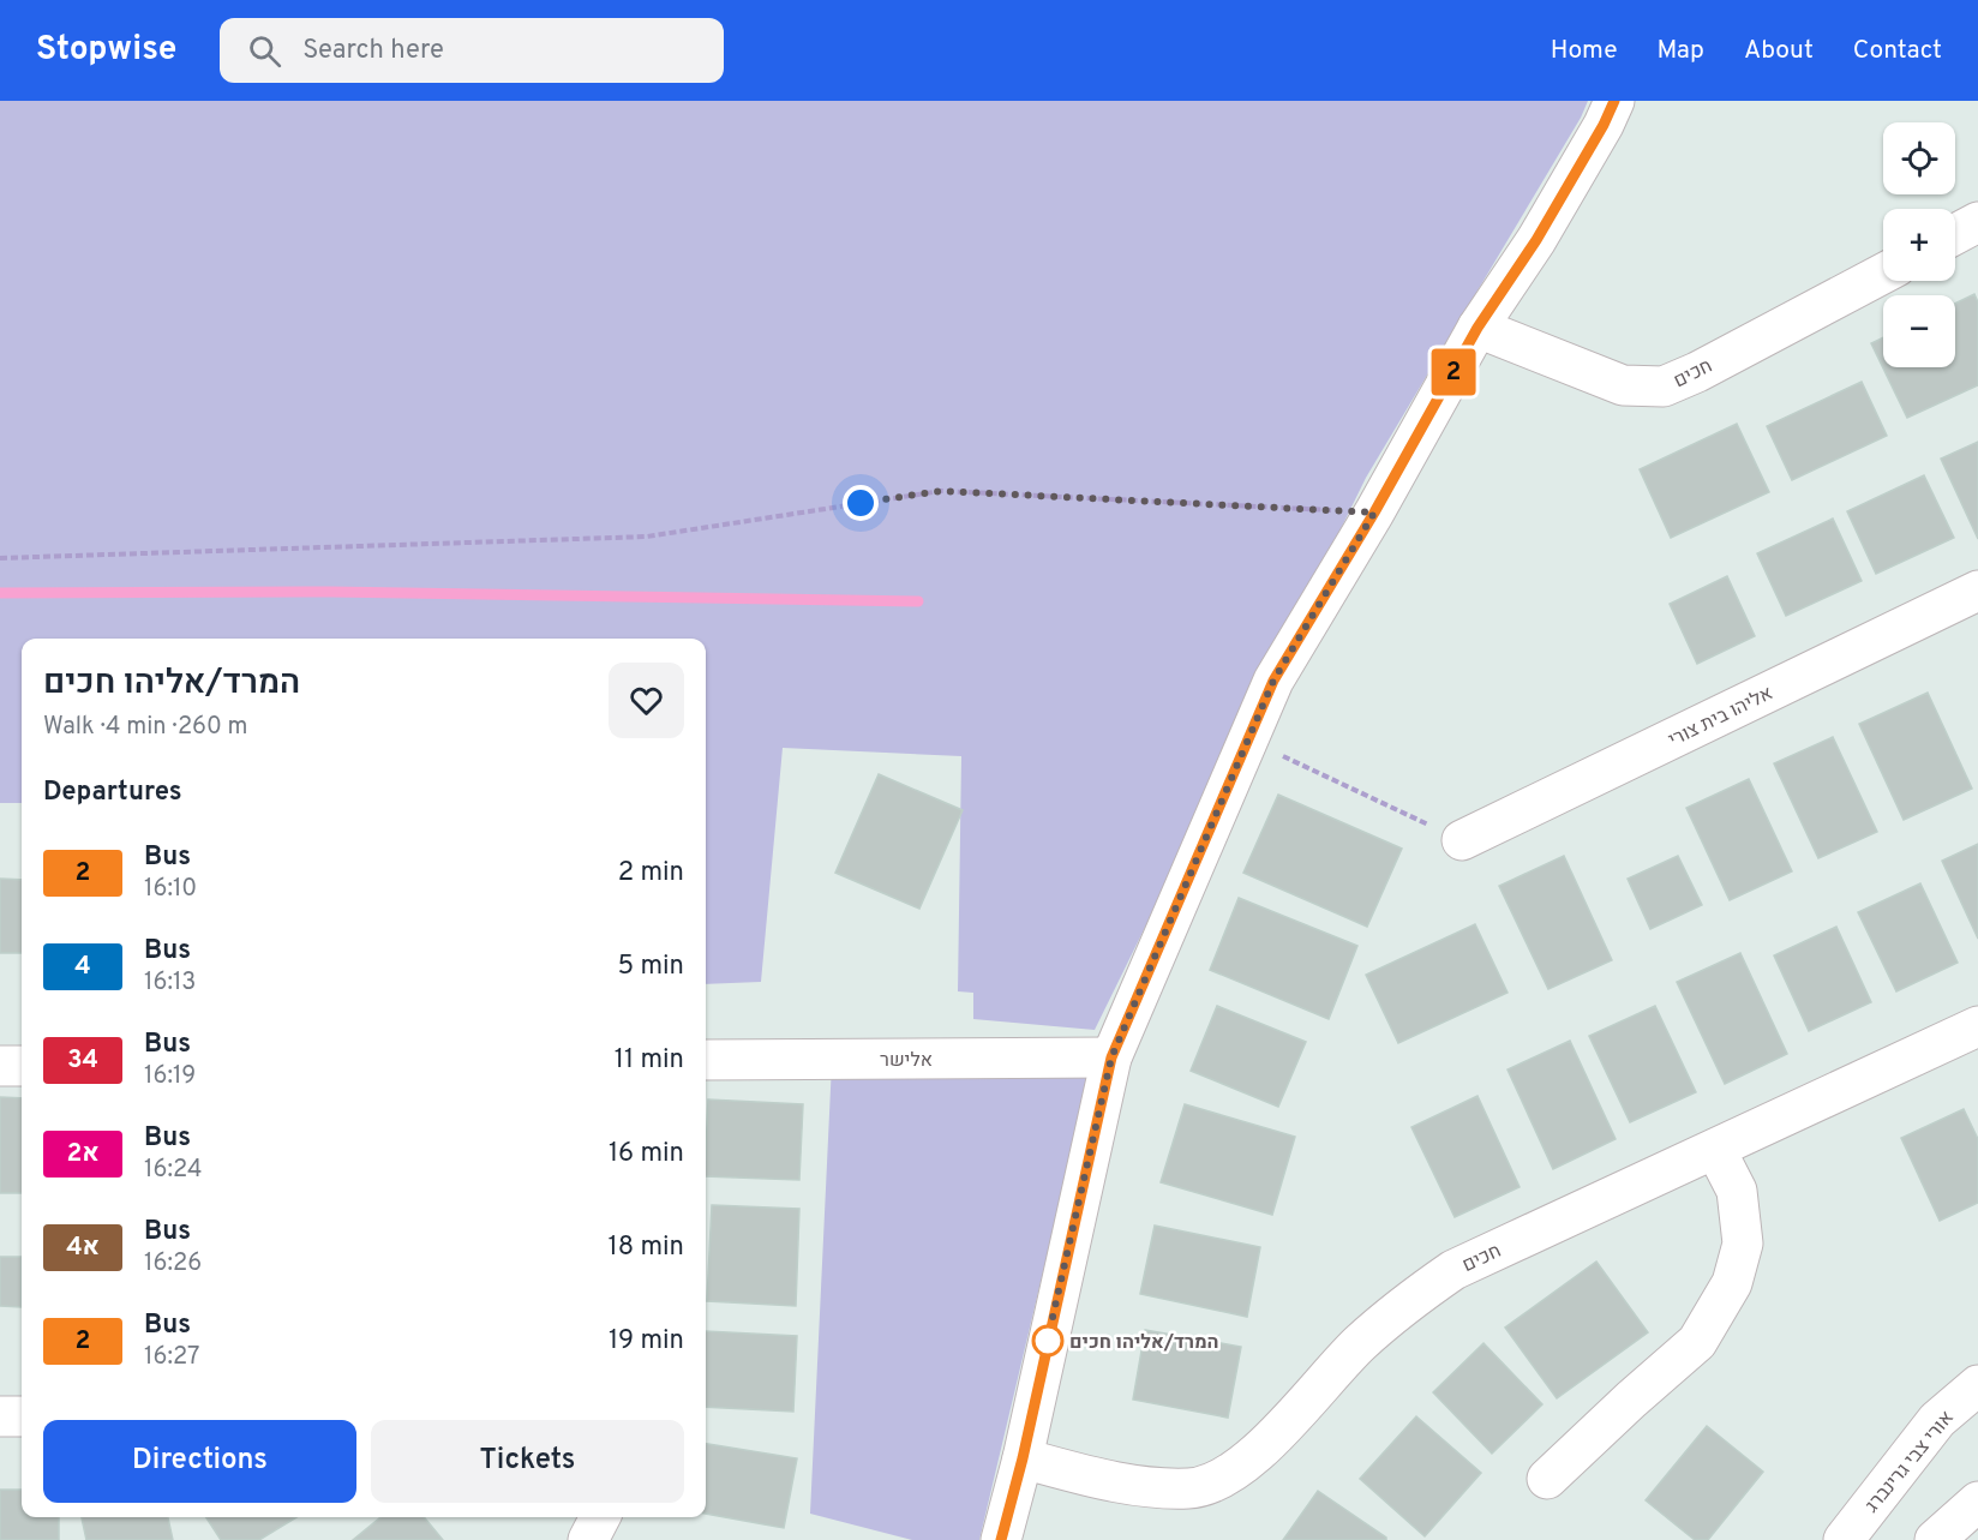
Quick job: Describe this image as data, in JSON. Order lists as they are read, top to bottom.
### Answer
{
  "streets": {
    "street": [
      "חכים",
      "אליהו בית צורי",
      "אלישר",
      "אורי צבי גרינברג"
    ]
  },
  "places": ["המרד/אליהו חכים"],
  "lines": ["bus line 2"],
  "page": {
    "header": "Stopwise",
    "search": "Search here",
    "nav": [
      "Home",
      "Map",
      "About",
      "Contact"
    ],
    "on_map": "2",
    "map_buttons": ["+", "−"],
    "heading": [
      ["המרד/אליהו חכים", "Walk · 4 min · 260 m"],
      "Departures"
    ],
    "list": [
      {
        "mark": "2",
        "name": "Bus",
        "note": "16:10",
        "value": "2 min"
      },
      {
        "mark": "4",
        "name": "Bus",
        "note": "16:13",
        "value": "5 min"
      },
      {
        "mark": "34",
        "name": "Bus",
        "note": "16:19",
        "value": "11 min"
      },
      {
        "mark": "2א",
        "name": "Bus",
        "note": "16:24",
        "value": "16 min"
      },
      {
        "mark": "4א",
        "name": "Bus",
        "note": "16:26",
        "value": "18 min"
      },
      {
        "mark": "2",
        "name": "Bus",
        "note": "16:27",
        "value": "19 min"
      }
    ],
    "buttons": ["Directions", "Tickets"]
  }
}
